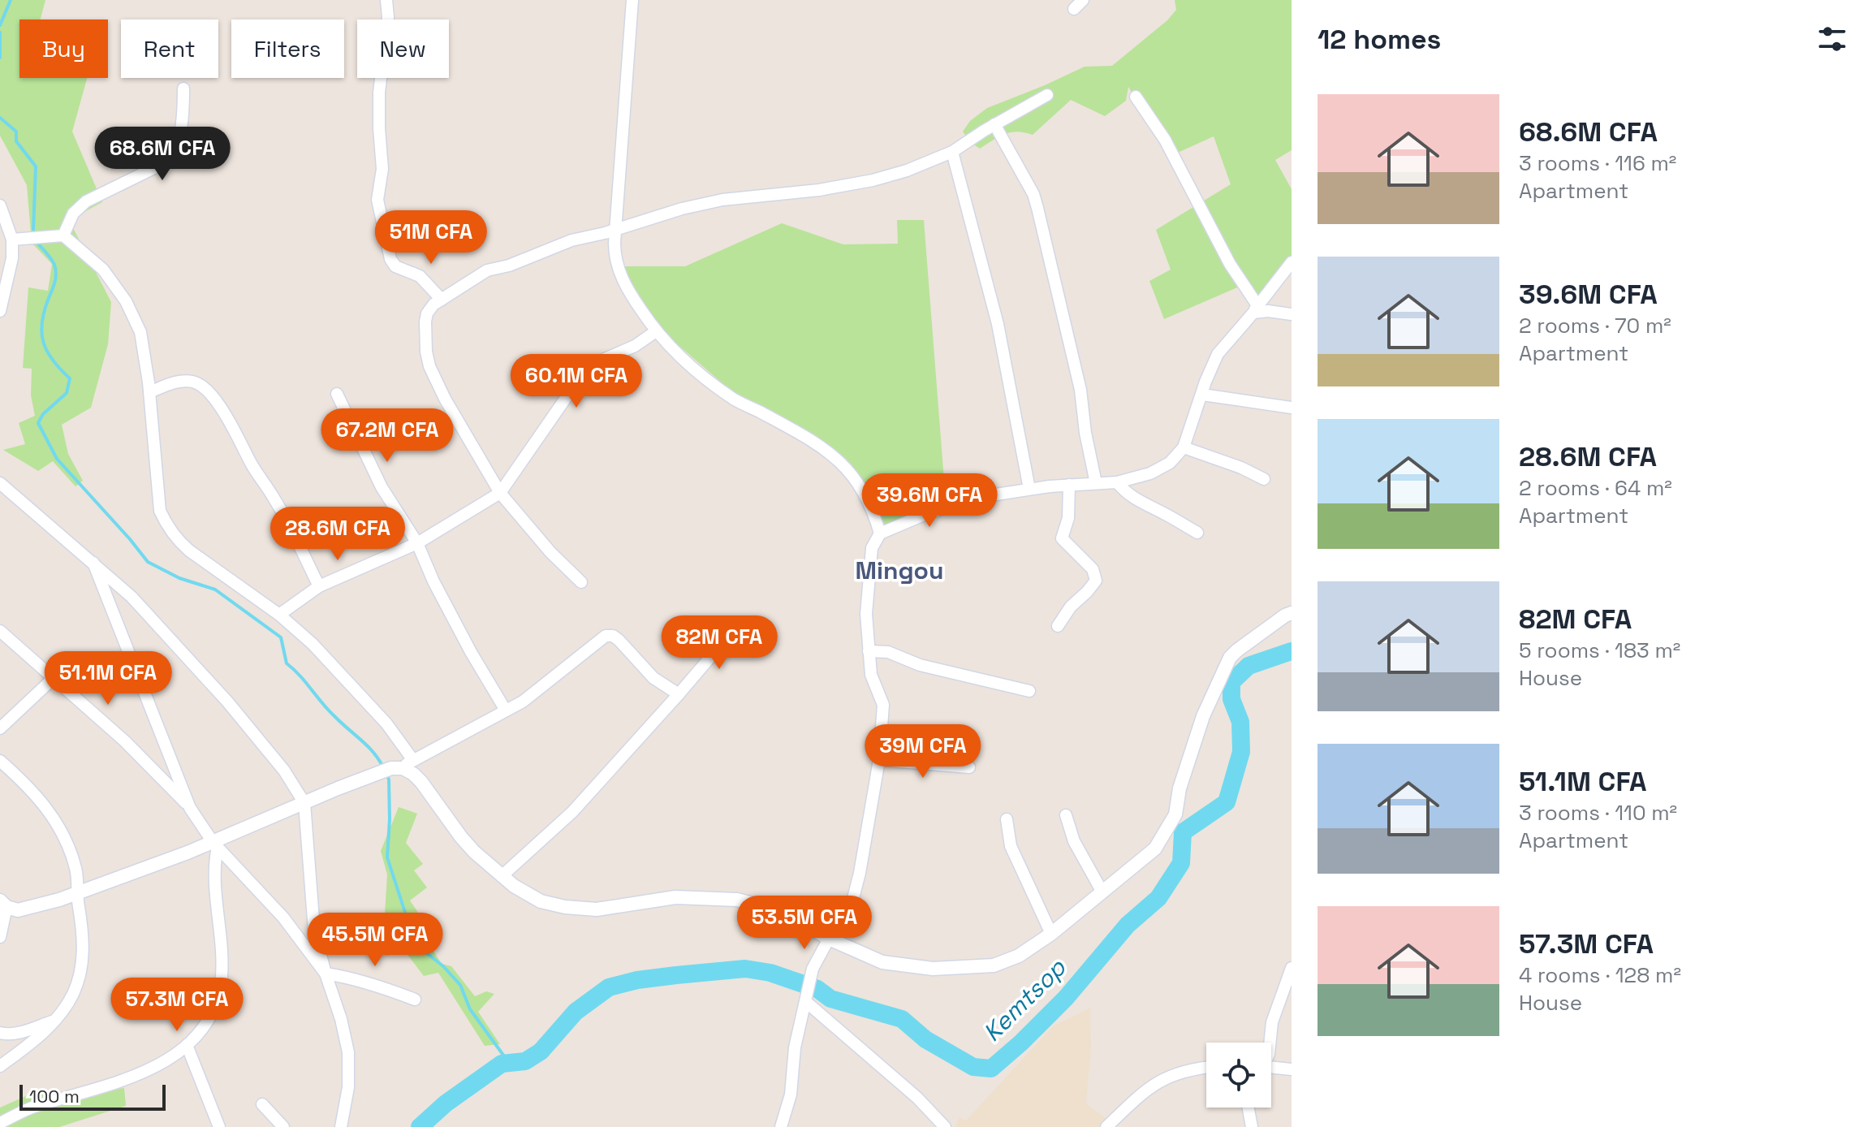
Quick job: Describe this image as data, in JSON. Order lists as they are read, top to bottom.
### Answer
{
  "districts": ["Mingou"],
  "water": ["Kemtsop"],
  "scale_bar": "100 m",
  "page": {
    "heading": "12 homes",
    "chip": [
      "Buy",
      "Rent",
      "Filters",
      "New"
    ],
    "list": [
      {
        "name": "68.6M CFA",
        "note": "3 rooms · 116 m² · Apartment"
      },
      {
        "name": "39.6M CFA",
        "note": "2 rooms · 70 m² · Apartment"
      },
      {
        "name": "28.6M CFA",
        "note": "2 rooms · 64 m² · Apartment"
      },
      {
        "name": "82M CFA",
        "note": "5 rooms · 183 m² · House"
      },
      {
        "name": "51.1M CFA",
        "note": "3 rooms · 110 m² · Apartment"
      },
      {
        "name": "57.3M CFA",
        "note": "4 rooms · 128 m² · House"
      }
    ],
    "price": [
      "68.6M CFA",
      "51M CFA",
      "60.1M CFA",
      "67.2M CFA",
      "39.6M CFA",
      "28.6M CFA",
      "82M CFA",
      "51.1M CFA",
      "39M CFA",
      "53.5M CFA",
      "45.5M CFA",
      "57.3M CFA"
    ],
    "scale": "100 m"
  }
}
